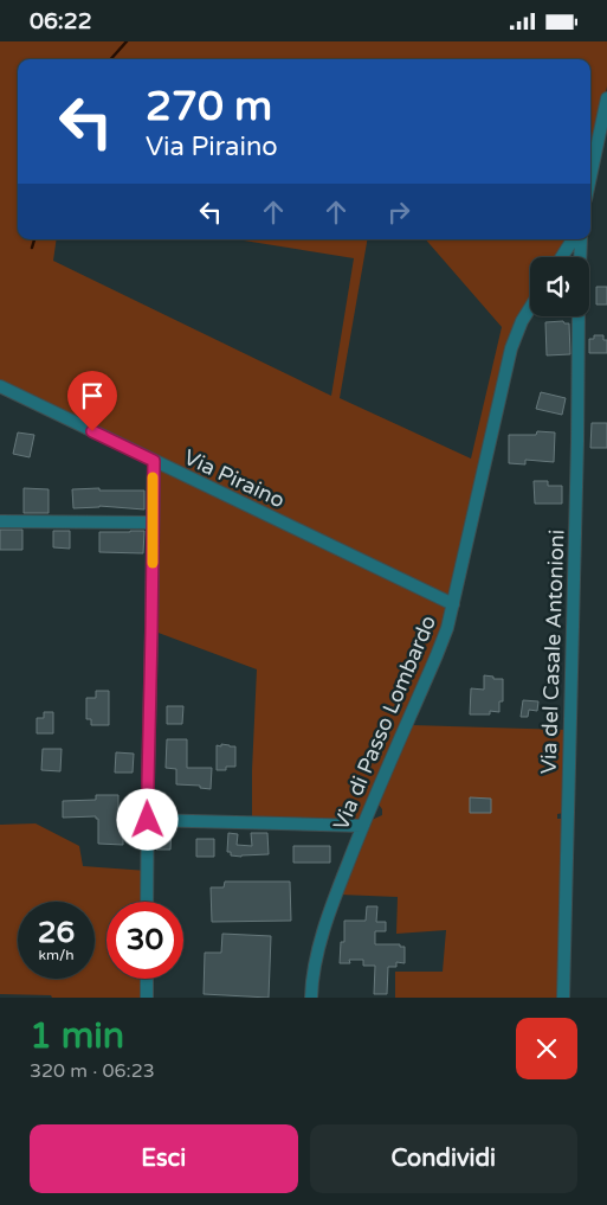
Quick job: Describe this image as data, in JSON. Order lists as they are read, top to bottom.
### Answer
{
  "streets": {
    "street": ["Via Piraino", "Via del Casale Antonioni", "Via di Passo Lombardo"]
  },
  "crossings": [
    ["Via Piraino", "Via di Passo Lombardo"]
  ],
  "page": {
    "status": "06:22",
    "turn": ["270 m", "Via Piraino"],
    "speed": "26 km/h",
    "limit": "30",
    "heading": ["1 min", "320 m · 06:23"],
    "buttons": ["Esci", "Condividi"]
  }
}
